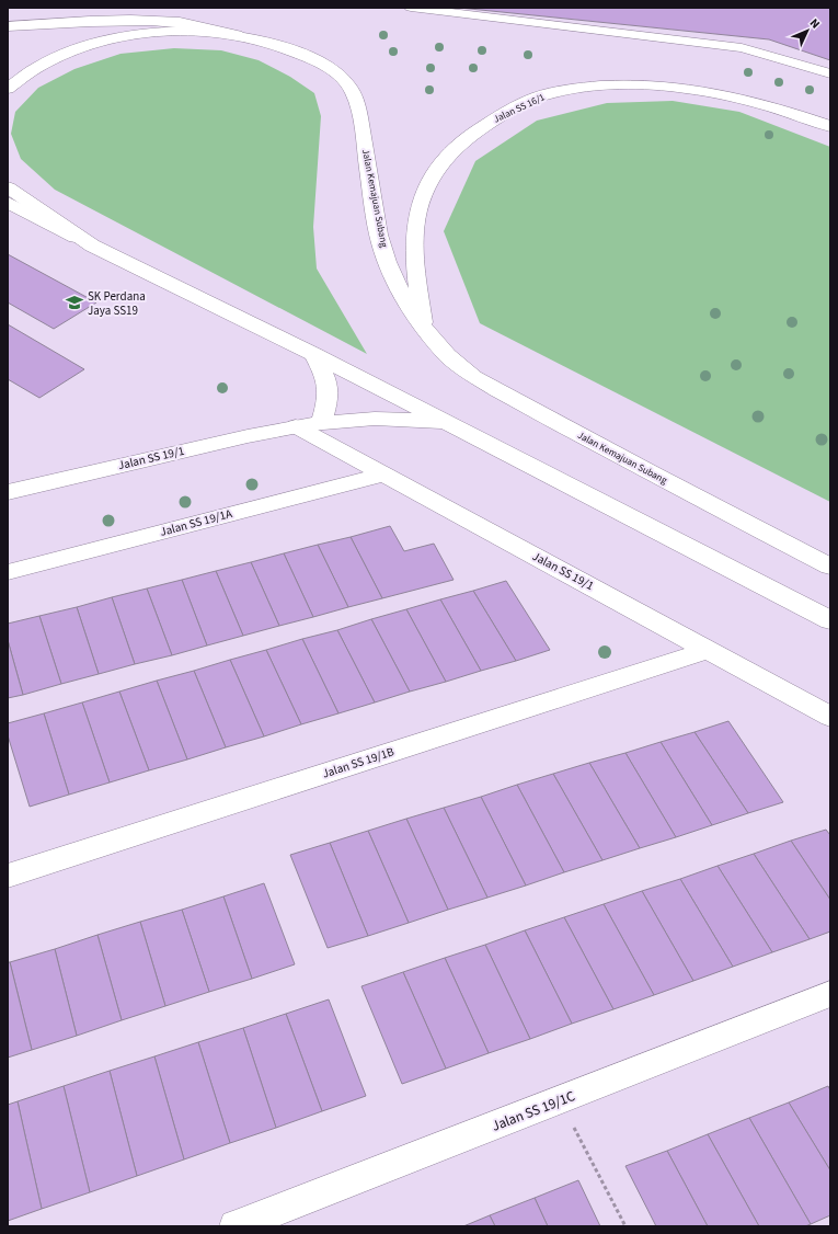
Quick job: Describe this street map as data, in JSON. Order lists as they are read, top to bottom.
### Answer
{
  "streets": {
    "street": [
      "Jalan SS 16/1",
      "Jalan Kemajuan Subang",
      "Jalan SS 19/1",
      "Jalan SS 19/1A",
      "Jalan SS 19/1B",
      "Jalan SS 19/1C"
    ]
  },
  "crossings": [
    ["Jalan SS 16/1", "Jalan Kemajuan Subang"],
    ["Jalan SS 19/1", "Jalan SS 19/1A"],
    ["Jalan SS 19/1", "Jalan SS 19/1B"]
  ],
  "places": {
    "school or university": ["SK Perdana Jaya SS19"]
  },
  "north": "top right"
}
